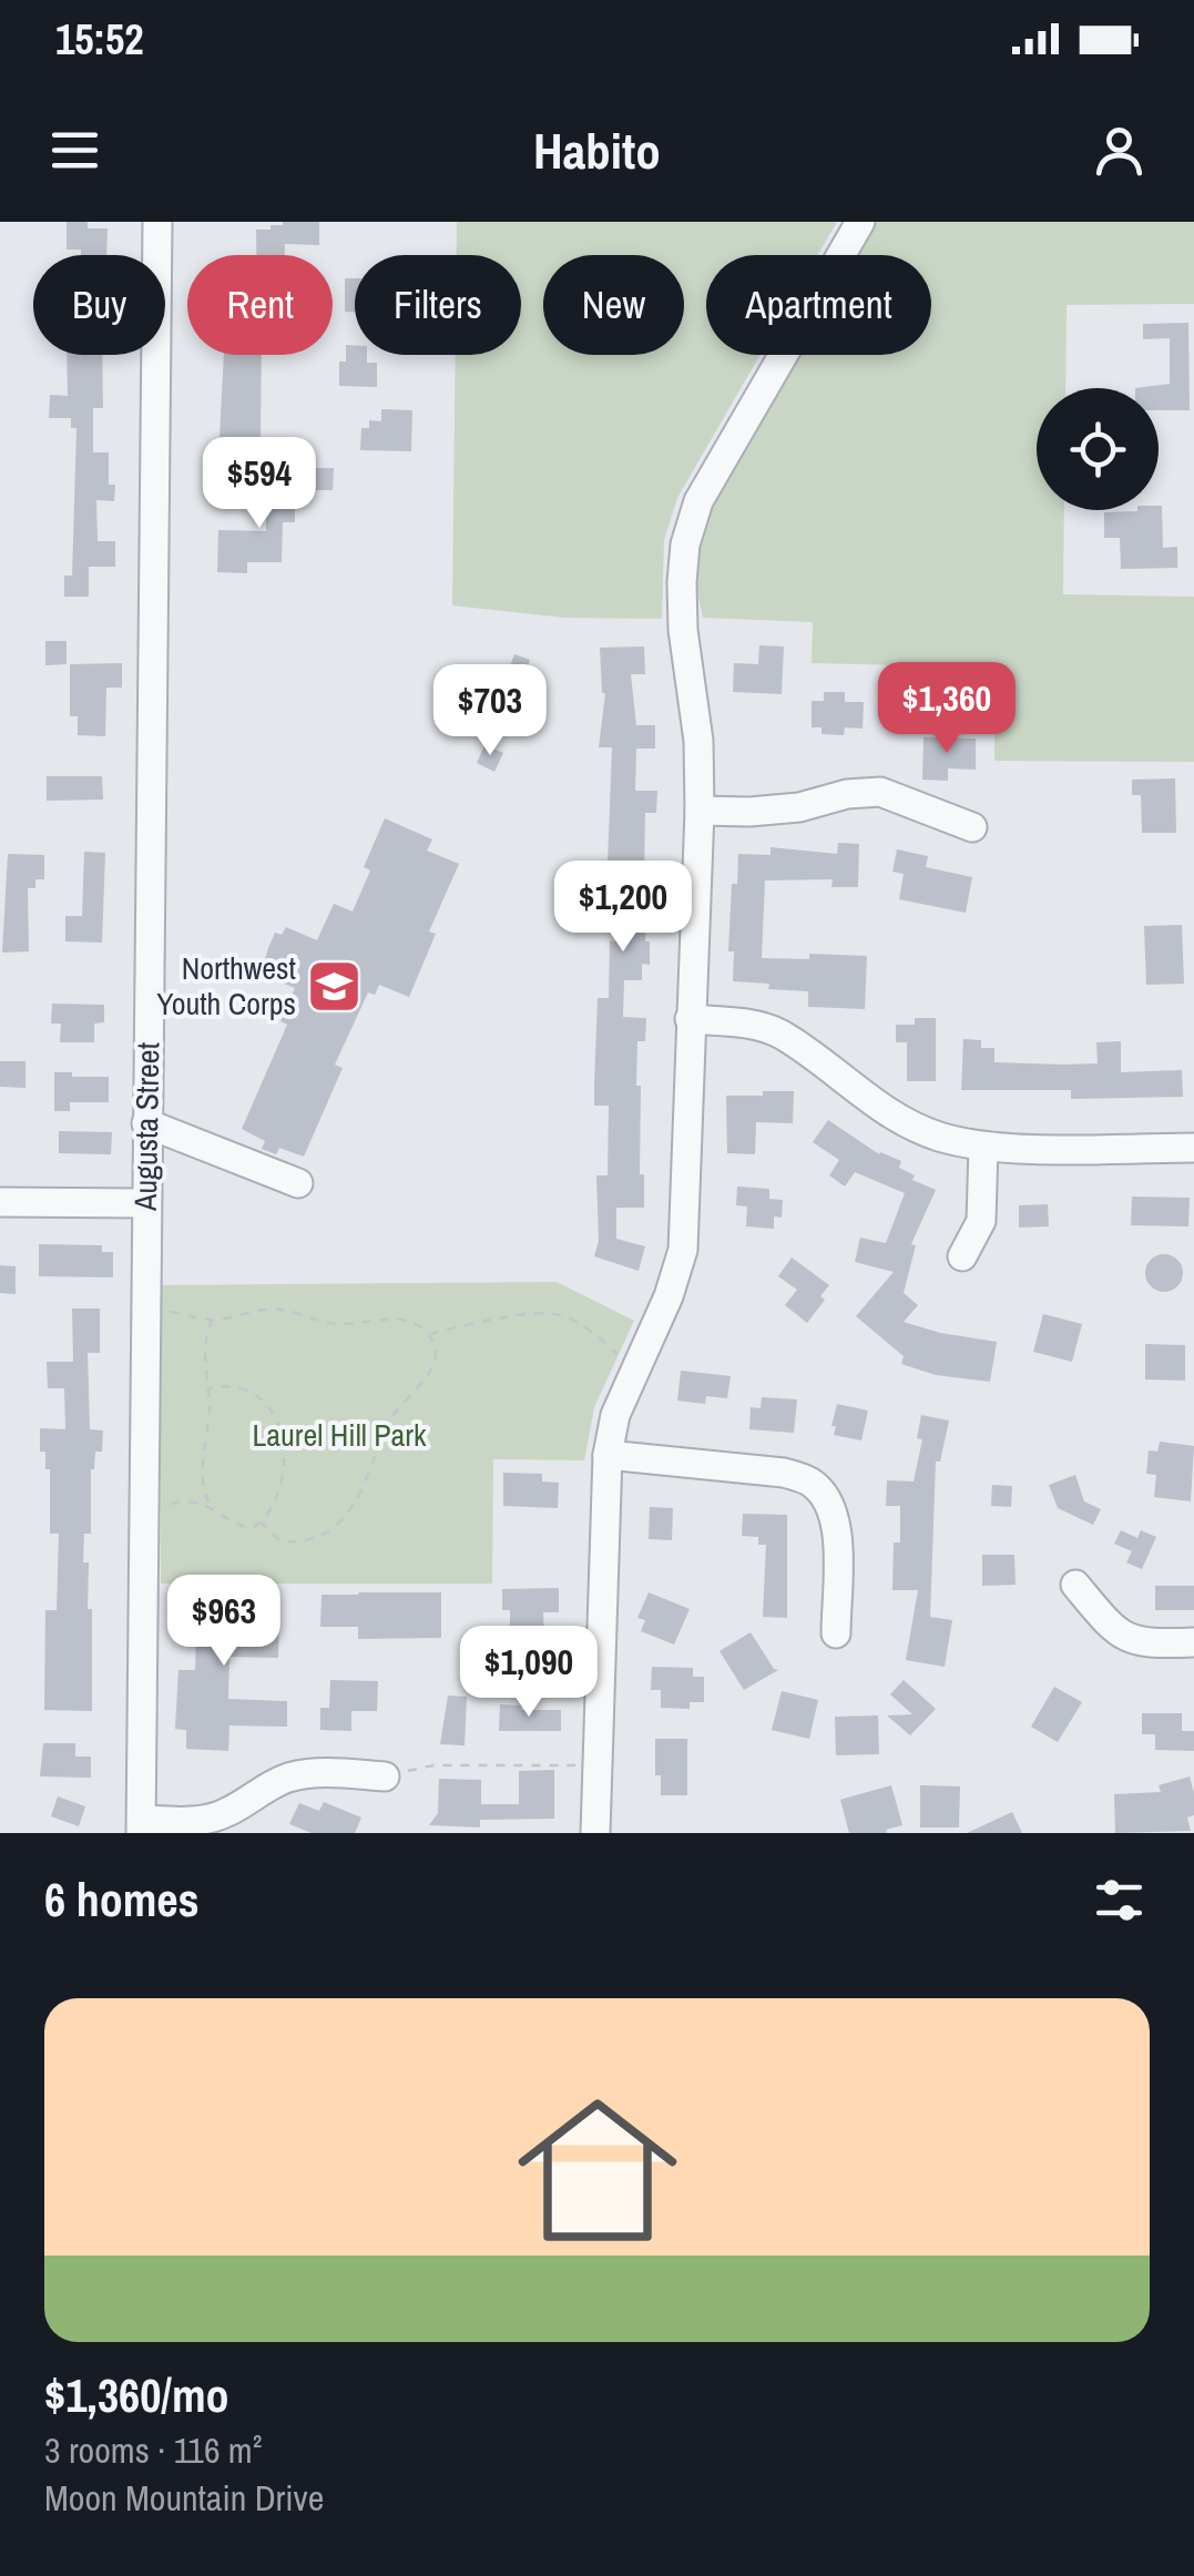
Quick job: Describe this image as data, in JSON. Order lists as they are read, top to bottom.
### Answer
{
  "streets": {
    "street": ["Augusta Street"]
  },
  "parks": ["Laurel Hill Park"],
  "places": {
    "school or university": ["Northwest Youth Corps"]
  },
  "page": {
    "status": "15:52",
    "header": "Habito",
    "chip": [
      "Buy",
      "Rent",
      "Filters",
      "New",
      "Apartment"
    ],
    "price": [
      "$594",
      "$1,360",
      "$703",
      "$1,200",
      "$963",
      "$1,090"
    ],
    "heading": "6 homes",
    "list": [
      {
        "name": "$1,360/mo",
        "note": "3 rooms · 116 m² · Moon Mountain Drive"
      }
    ]
  }
}
